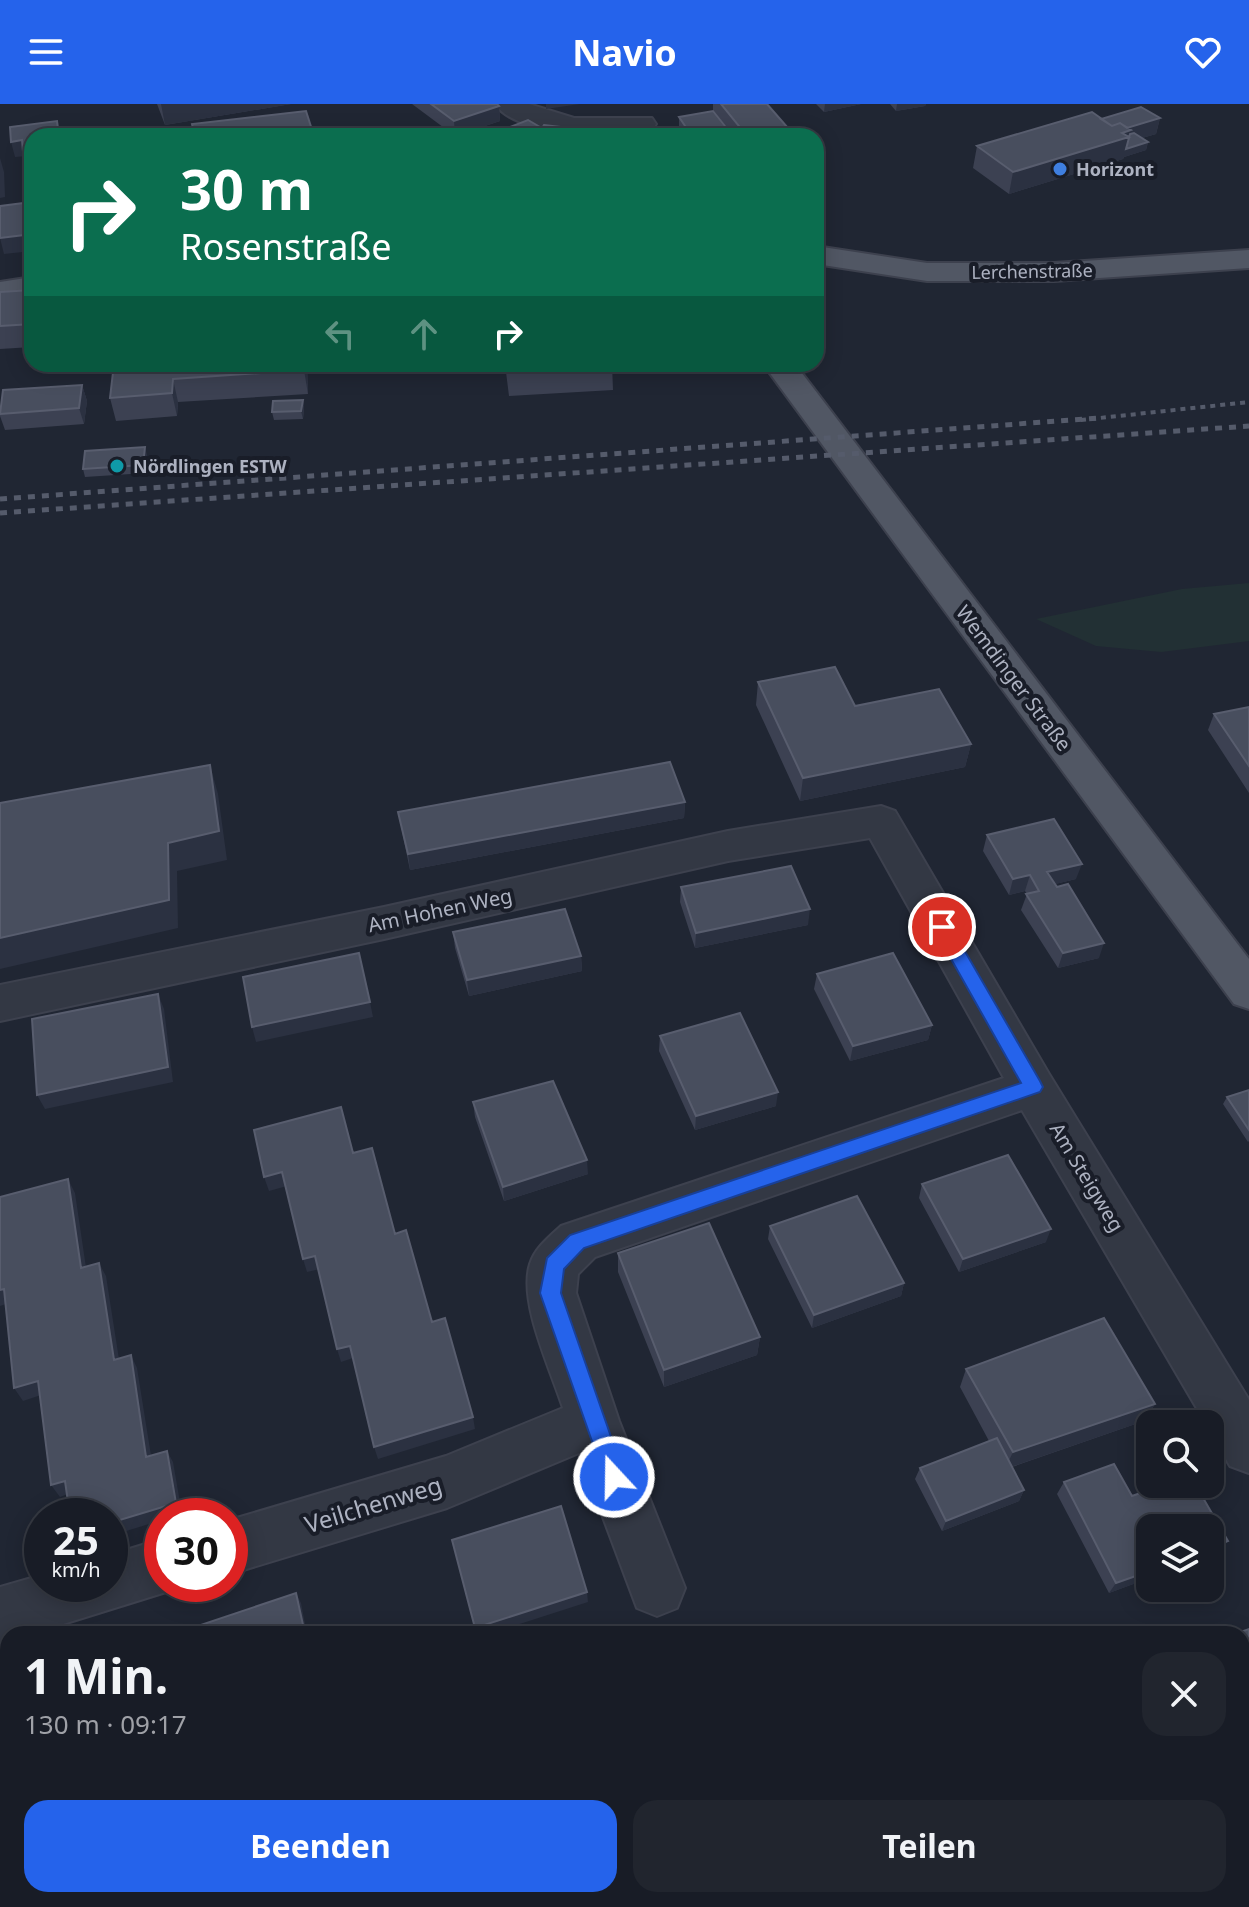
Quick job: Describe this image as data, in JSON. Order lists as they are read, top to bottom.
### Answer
{
  "streets": {
    "main road": ["Lerchenstraße", "Wemdinger Straße"],
    "street": ["Am Hohen Weg", "Am Steigweg", "Veilchenweg"]
  },
  "crossings": [
    ["Am Hohen Weg", "Am Steigweg"]
  ],
  "places": ["Horizont", "Nördlingen ESTW"],
  "page": {
    "header": "Navio",
    "turn": ["30 m", "Rosenstraße"],
    "speed": "25 km/h",
    "limit": "30",
    "heading": ["1 Min.", "130 m · 09:17"],
    "buttons": ["Beenden", "Teilen"]
  }
}
